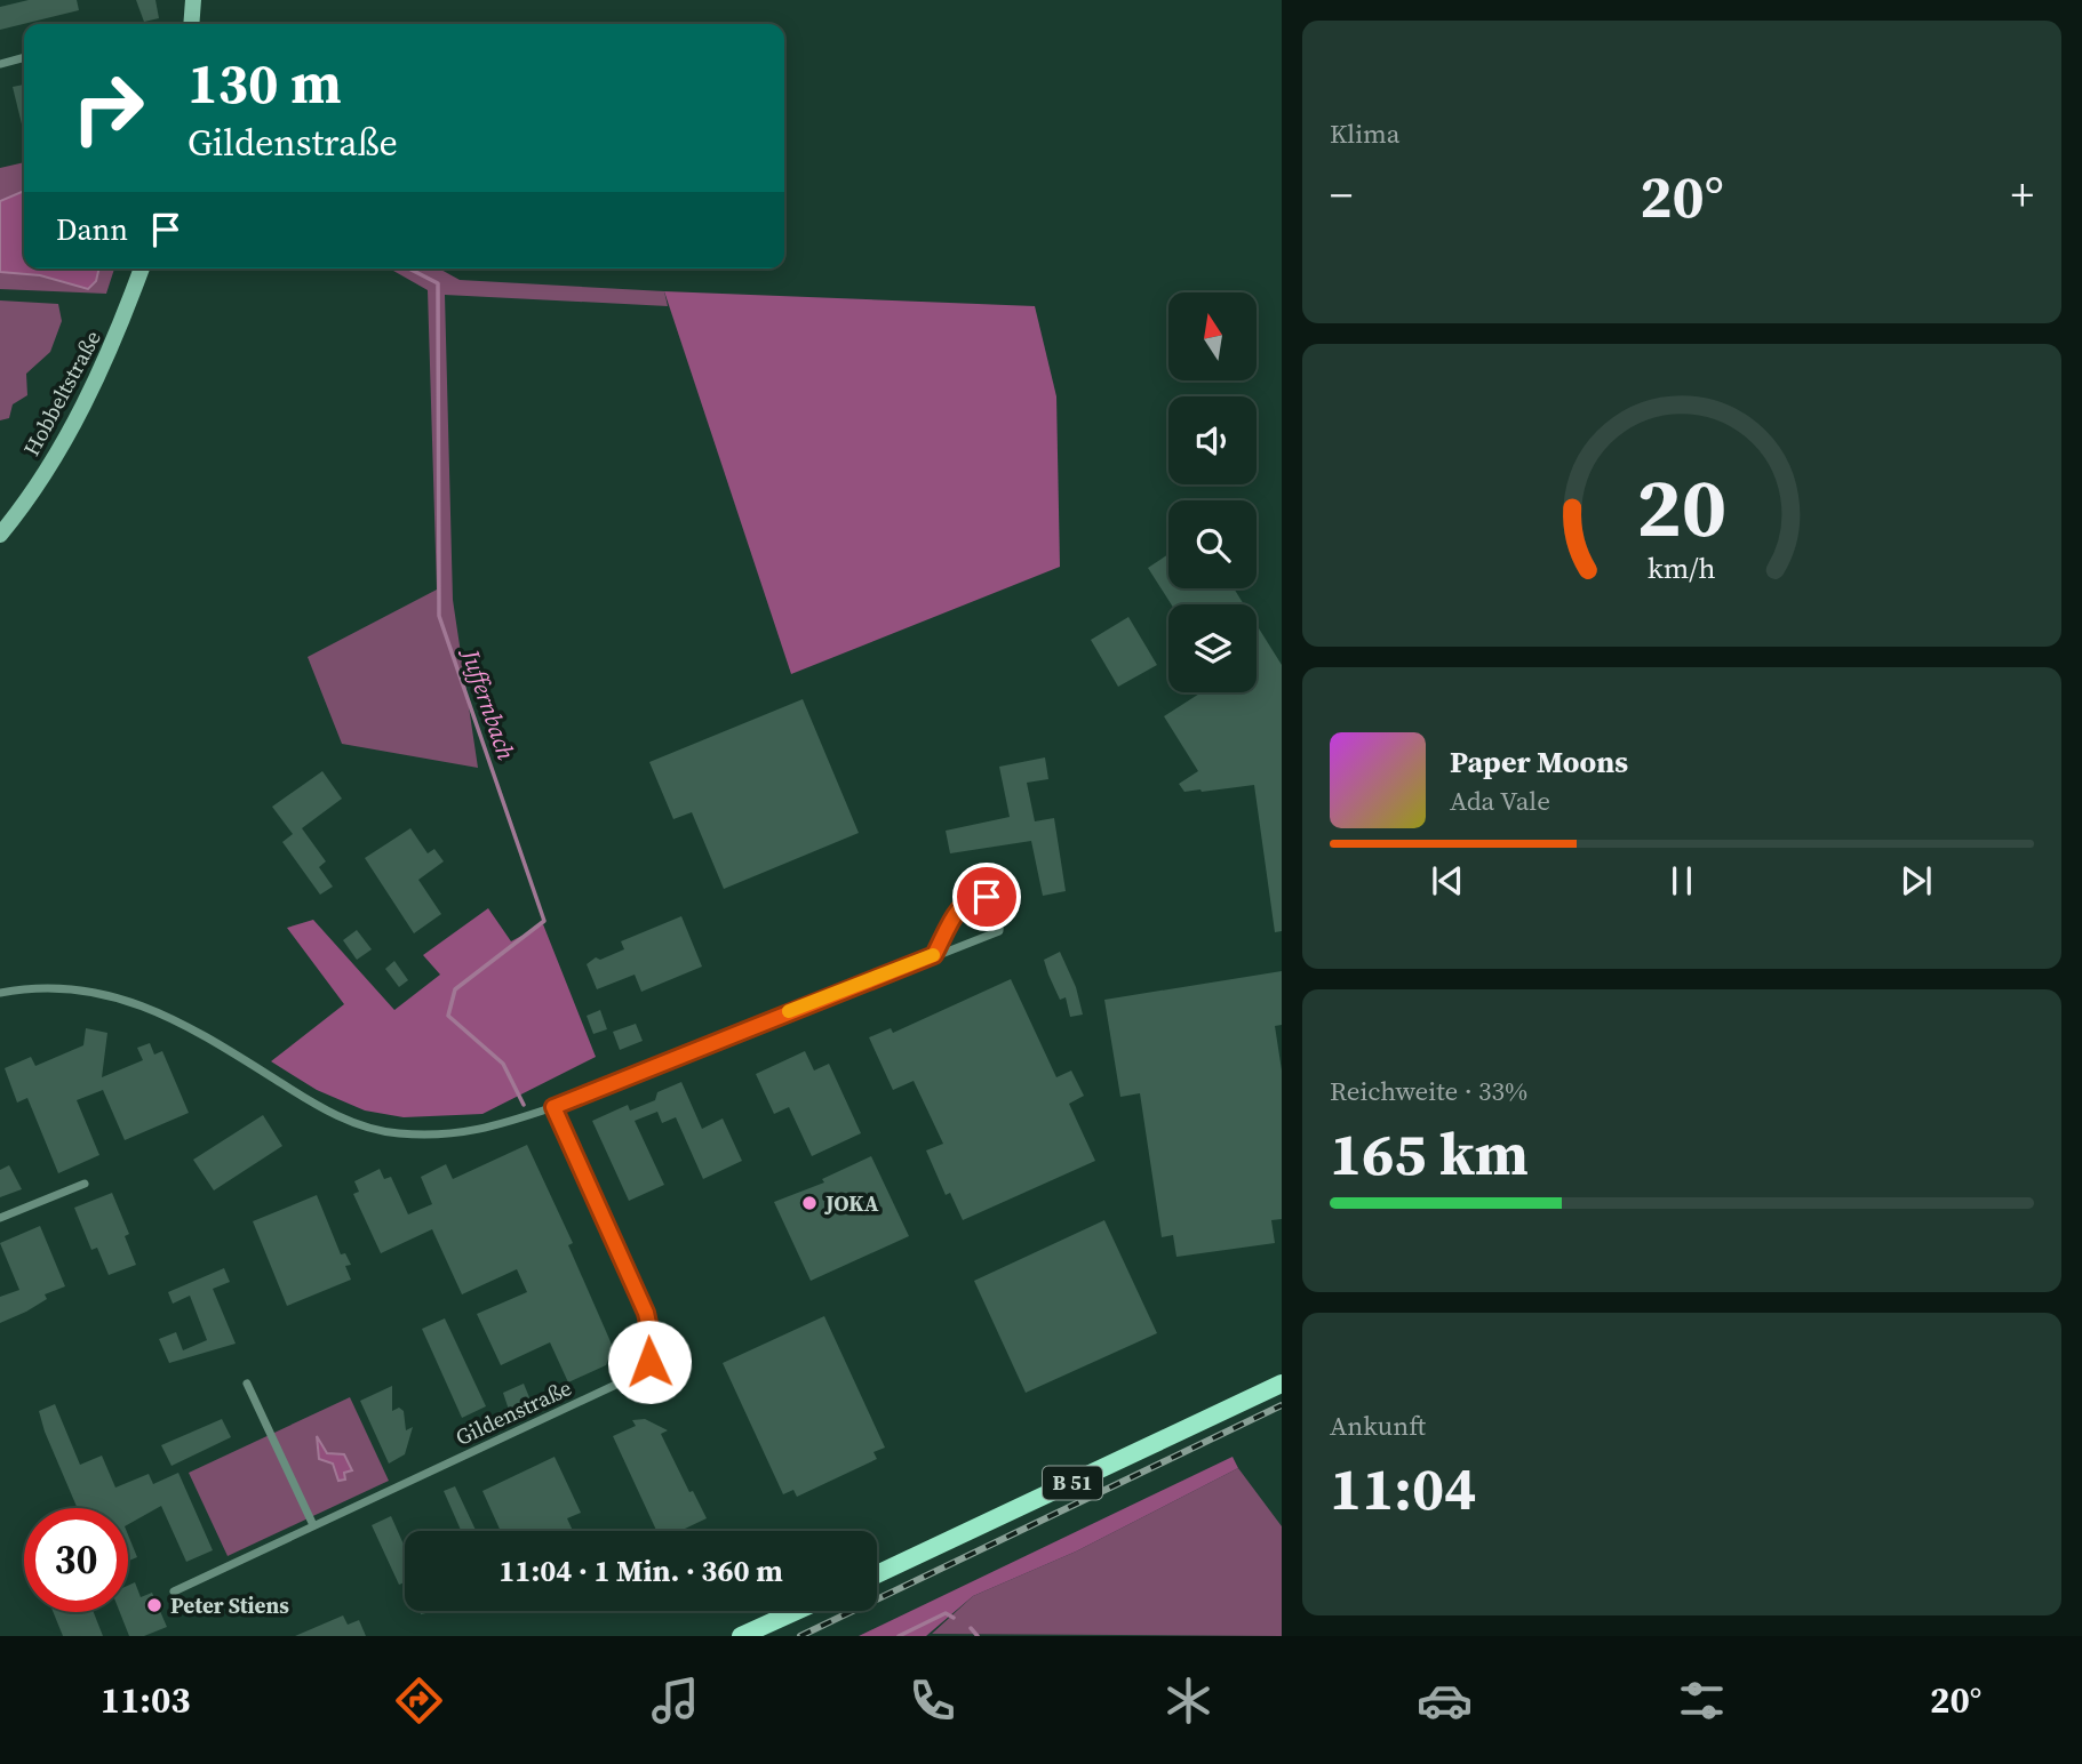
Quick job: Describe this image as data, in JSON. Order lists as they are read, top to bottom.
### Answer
{
  "streets": {
    "main road": ["B 51"],
    "street": ["Hobbeltstraße", "Gildenstraße"]
  },
  "water": ["Juffernbach"],
  "places": ["JOKA", "Peter Stiens"],
  "north": "top",
  "page": {
    "tile": [
      "Klima",
      ["Reichweite · 33%", "165 km"],
      ["Ankunft", "11:04"]
    ],
    "turn": ["130 m", "Gildenstraße"],
    "heat": ["−", "20°", "+"],
    "then": "Dann",
    "song": ["Paper Moons", "Ada Vale"],
    "limit": "30",
    "trip": "11:04 · 1 Min. · 360 m",
    "tabs": ["11:03", "20°"],
    "gauge": ["20", "km/h"]
  }
}
